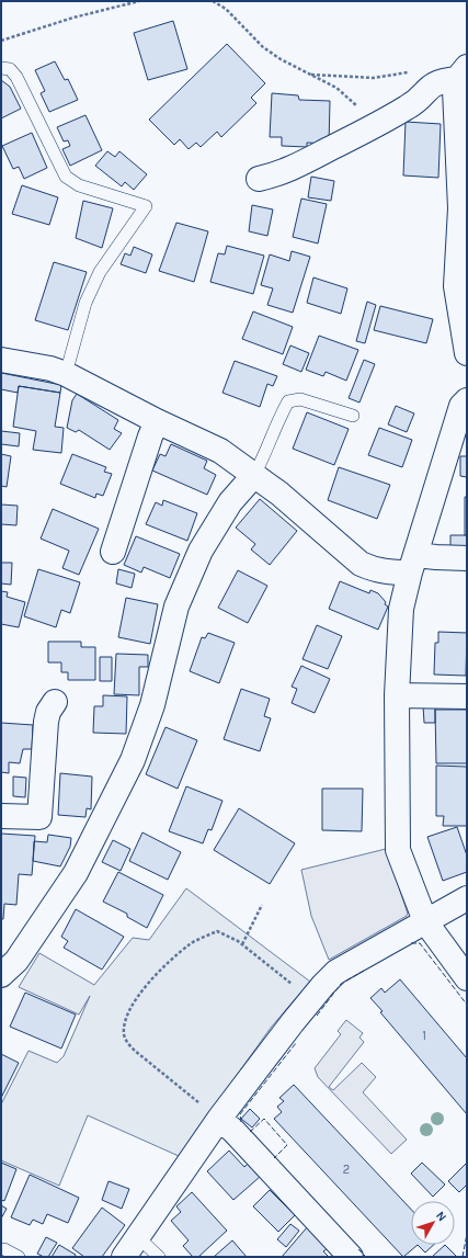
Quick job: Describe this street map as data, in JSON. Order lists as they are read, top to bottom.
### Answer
{
  "house_numbers": ["1", "2"],
  "north": "top right"
}
